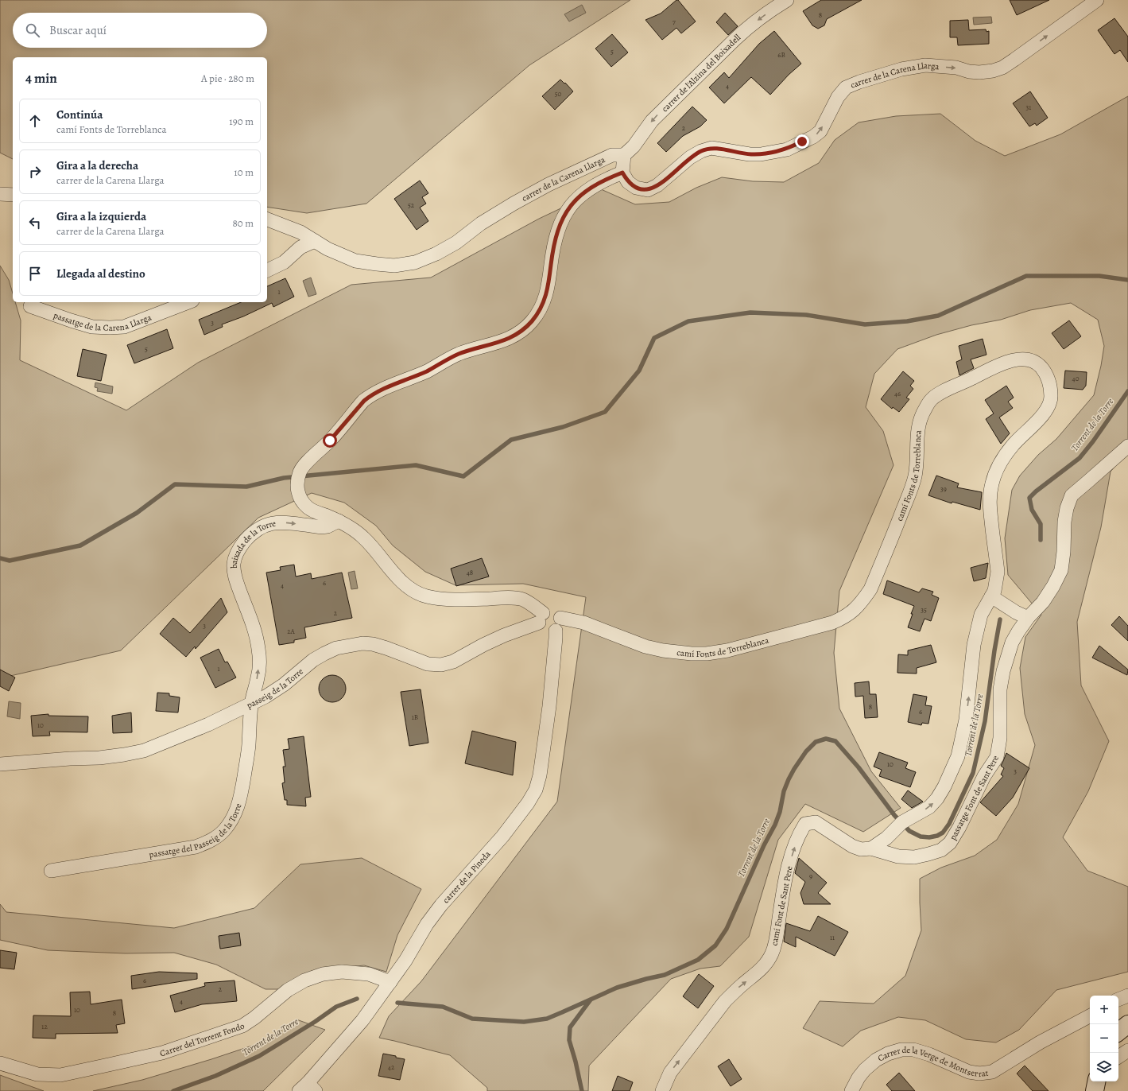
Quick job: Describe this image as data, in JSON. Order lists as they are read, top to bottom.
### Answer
{
  "streets": {
    "street": [
      "carrer de l'Alzina del Boixadell",
      "carrer de la Carena Llarga",
      "passatge de la Carena Llarga",
      "camí Fonts de Torreblanca",
      "baixada de la Torre",
      "passeig de la Torre",
      "passatge Font de Sant Pere",
      "passatge del Passeig de la Torre",
      "carrer de la Pineda",
      "camí Font de Sant Pere",
      "Carrer del Torrent Fondo",
      "Carrer de la Verge de Montserrat"
    ]
  },
  "crossings": [
    ["carrer de l'Alzina del Boixadell", "carrer de la Carena Llarga"],
    ["camí Fonts de Torreblanca", "passeig de la Torre"],
    ["camí Fonts de Torreblanca", "carrer de la Pineda"],
    ["baixada de la Torre", "passeig de la Torre"],
    ["baixada de la Torre", "passatge del Passeig de la Torre"],
    ["passeig de la Torre", "passatge del Passeig de la Torre"],
    ["passeig de la Torre", "carrer de la Pineda"],
    ["passatge Font de Sant Pere", "camí Font de Sant Pere"],
    ["carrer de la Pineda", "Carrer del Torrent Fondo"]
  ],
  "one_way": ["carrer de l'Alzina del Boixadell", "carrer de la Carena Llarga", "camí Font de Sant Pere"],
  "water": ["Torrent de la Torre"],
  "house_numbers": [
    "8",
    "7",
    "5",
    "6B",
    "4",
    "50",
    "31",
    "2",
    "52",
    "1",
    "3",
    "5",
    "40",
    "46",
    "39",
    "48",
    "6",
    "4",
    "35",
    "2",
    "3",
    "2A",
    "1",
    "8",
    "6",
    "1B",
    "10",
    "10",
    "3",
    "9",
    "11",
    "6",
    "2",
    "4",
    "10",
    "8",
    "12",
    "42"
  ],
  "page": {
    "search": "Buscar aquí",
    "heading": ["4 min", "A pie · 280 m"],
    "list": [
      ["Continúa", "camí Fonts de Torreblanca", "190 m"],
      ["Gira a la derecha", "carrer de la Carena Llarga", "10 m"],
      ["Gira a la izquierda", "carrer de la Carena Llarga", "80 m"],
      "Llegada al destino"
    ],
    "map_buttons": ["+", "−"]
  }
}
